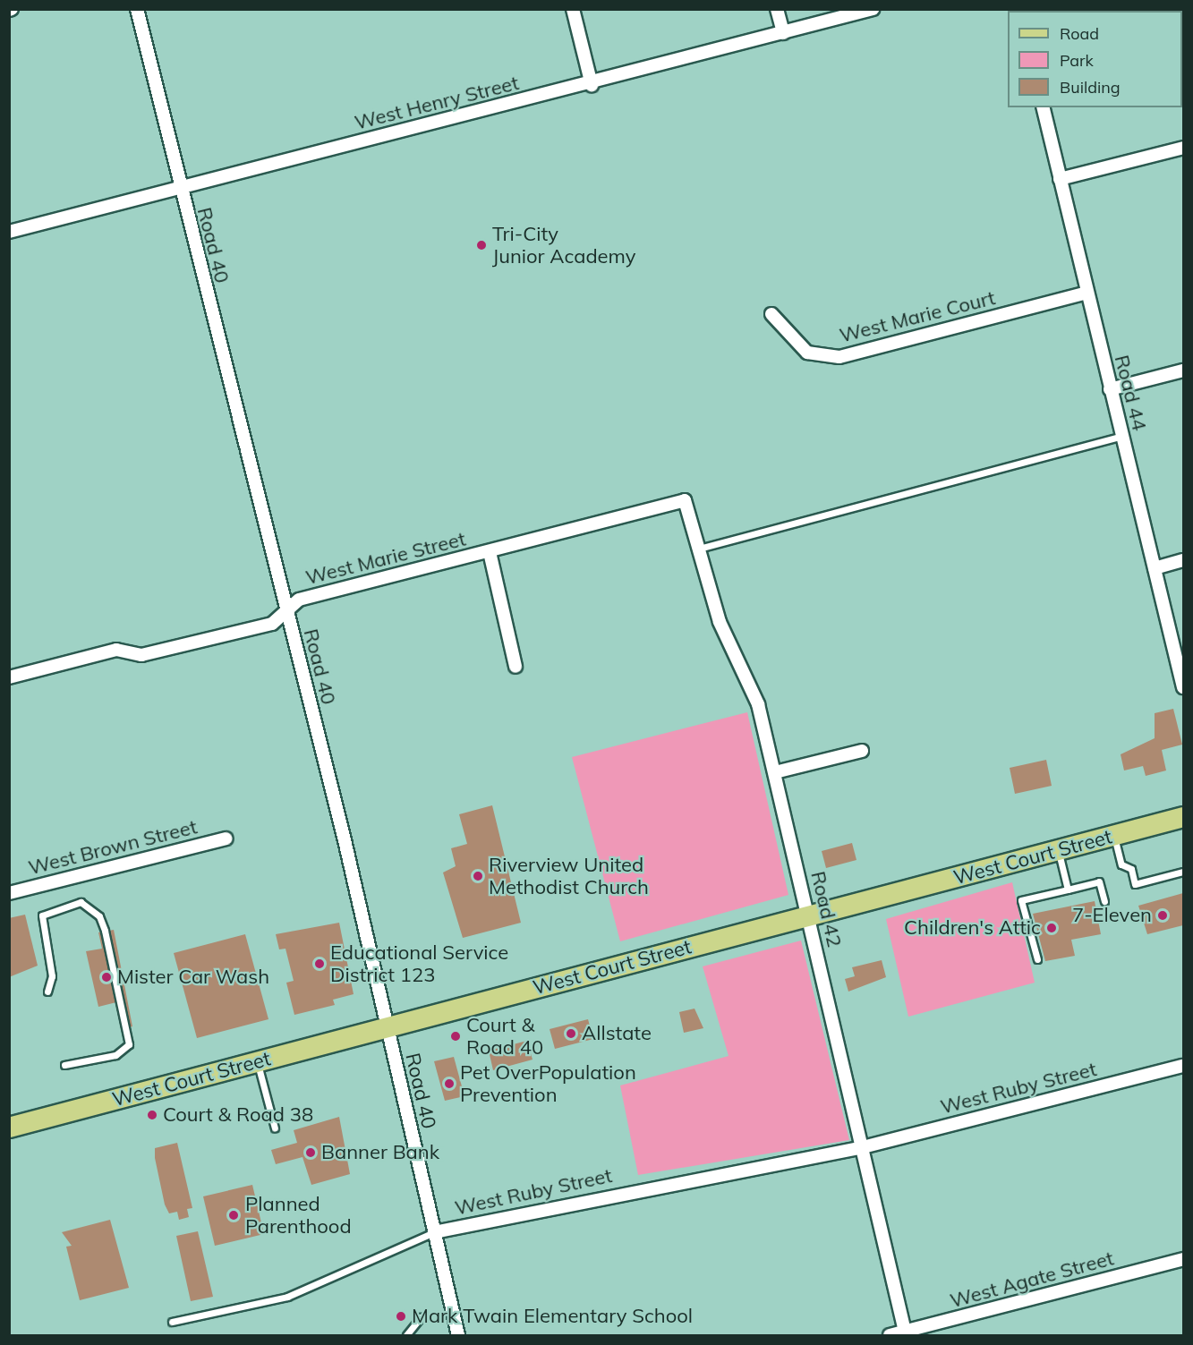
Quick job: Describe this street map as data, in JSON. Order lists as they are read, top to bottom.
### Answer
{
  "streets": {
    "main road": ["West Court Street"],
    "street": [
      "West Henry Street",
      "Road 40",
      "West Marie Court",
      "Road 44",
      "West Marie Street",
      "West Brown Street",
      "Road 42",
      "West Ruby Street",
      "West Agate Street"
    ]
  },
  "crossings": [
    ["West Henry Street", "Road 40"],
    ["Road 40", "West Marie Street"],
    ["Road 40", "West Court Street"],
    ["Road 40", "West Ruby Street"],
    ["West Marie Court", "Road 44"],
    ["West Marie Street", "Road 42"],
    ["West Court Street", "Road 42"],
    ["Road 42", "West Ruby Street"],
    ["Road 42", "West Agate Street"]
  ],
  "places": [
    "Tri-City Junior Academy",
    "Riverview United Methodist Church",
    "7-Eleven",
    "Children's Attic",
    "Educational Service District 123",
    "Mister Car Wash",
    "Allstate",
    "Court & Road 40",
    "Pet OverPopulation Prevention",
    "Court & Road 38",
    "Banner Bank",
    "Planned Parenthood",
    "Mark Twain Elementary School"
  ],
  "legend": ["Road", "Park", "Building"]
}
